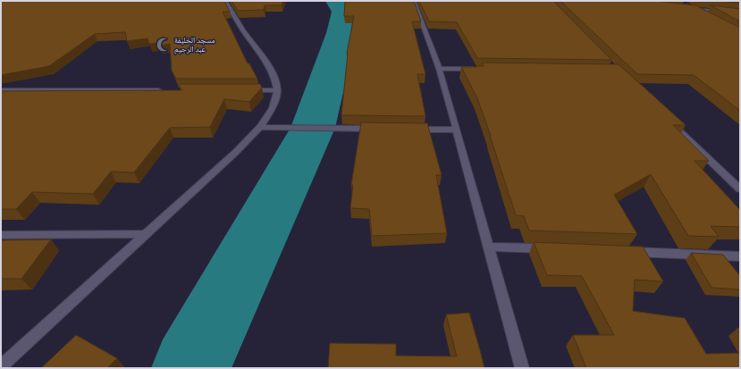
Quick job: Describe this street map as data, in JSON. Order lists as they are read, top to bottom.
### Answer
{
  "places": {
    "mosque": ["مسجد الخليفة عبد الرحيم"]
  }
}
